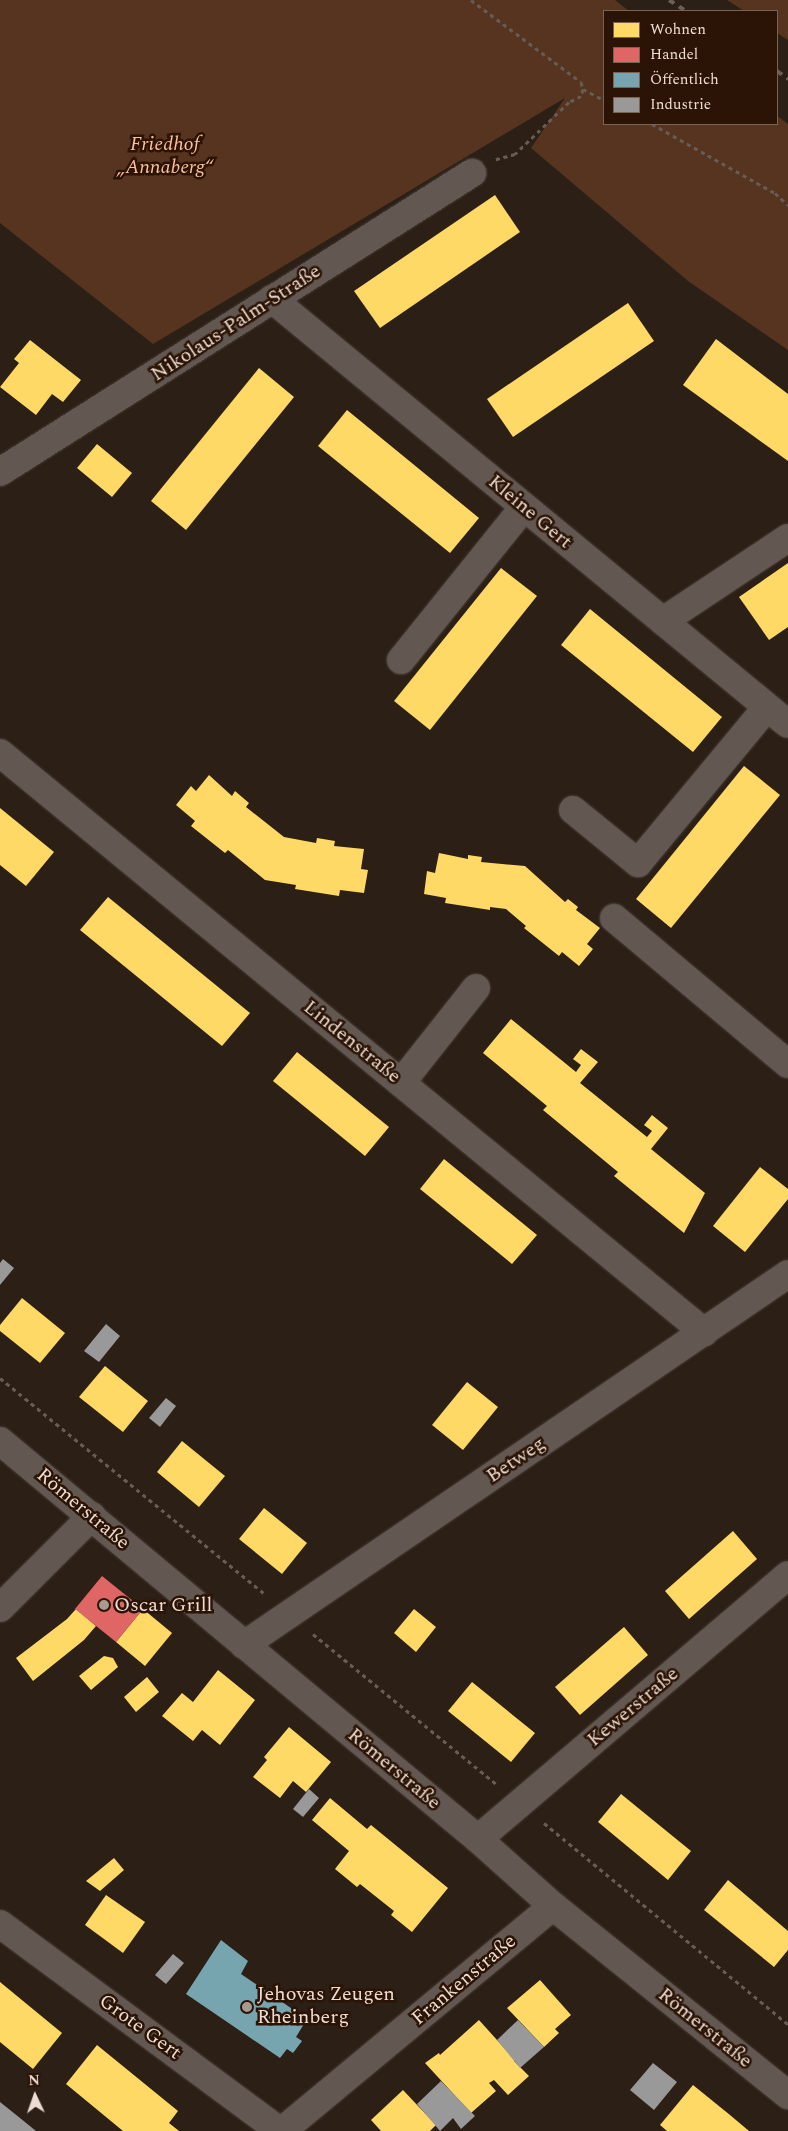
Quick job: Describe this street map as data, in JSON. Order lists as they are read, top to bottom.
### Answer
{
  "streets": {
    "street": [
      "Nikolaus-Palm-Straße",
      "Kleine Gert",
      "Lindenstraße",
      "Betweg",
      "Römerstraße",
      "Kewerstraße",
      "Frankenstraße",
      "Grote Gert"
    ]
  },
  "crossings": [
    ["Nikolaus-Palm-Straße", "Kleine Gert"],
    ["Lindenstraße", "Betweg"],
    ["Betweg", "Römerstraße"],
    ["Römerstraße", "Kewerstraße"],
    ["Römerstraße", "Frankenstraße"],
    ["Frankenstraße", "Grote Gert"]
  ],
  "parks": ["Friedhof „Annaberg“"],
  "places": ["Oscar Grill", "Jehovas Zeugen Rheinberg"],
  "legend": [
    "Wohnen",
    "Handel",
    "Öffentlich",
    "Industrie"
  ],
  "north": "top"
}
